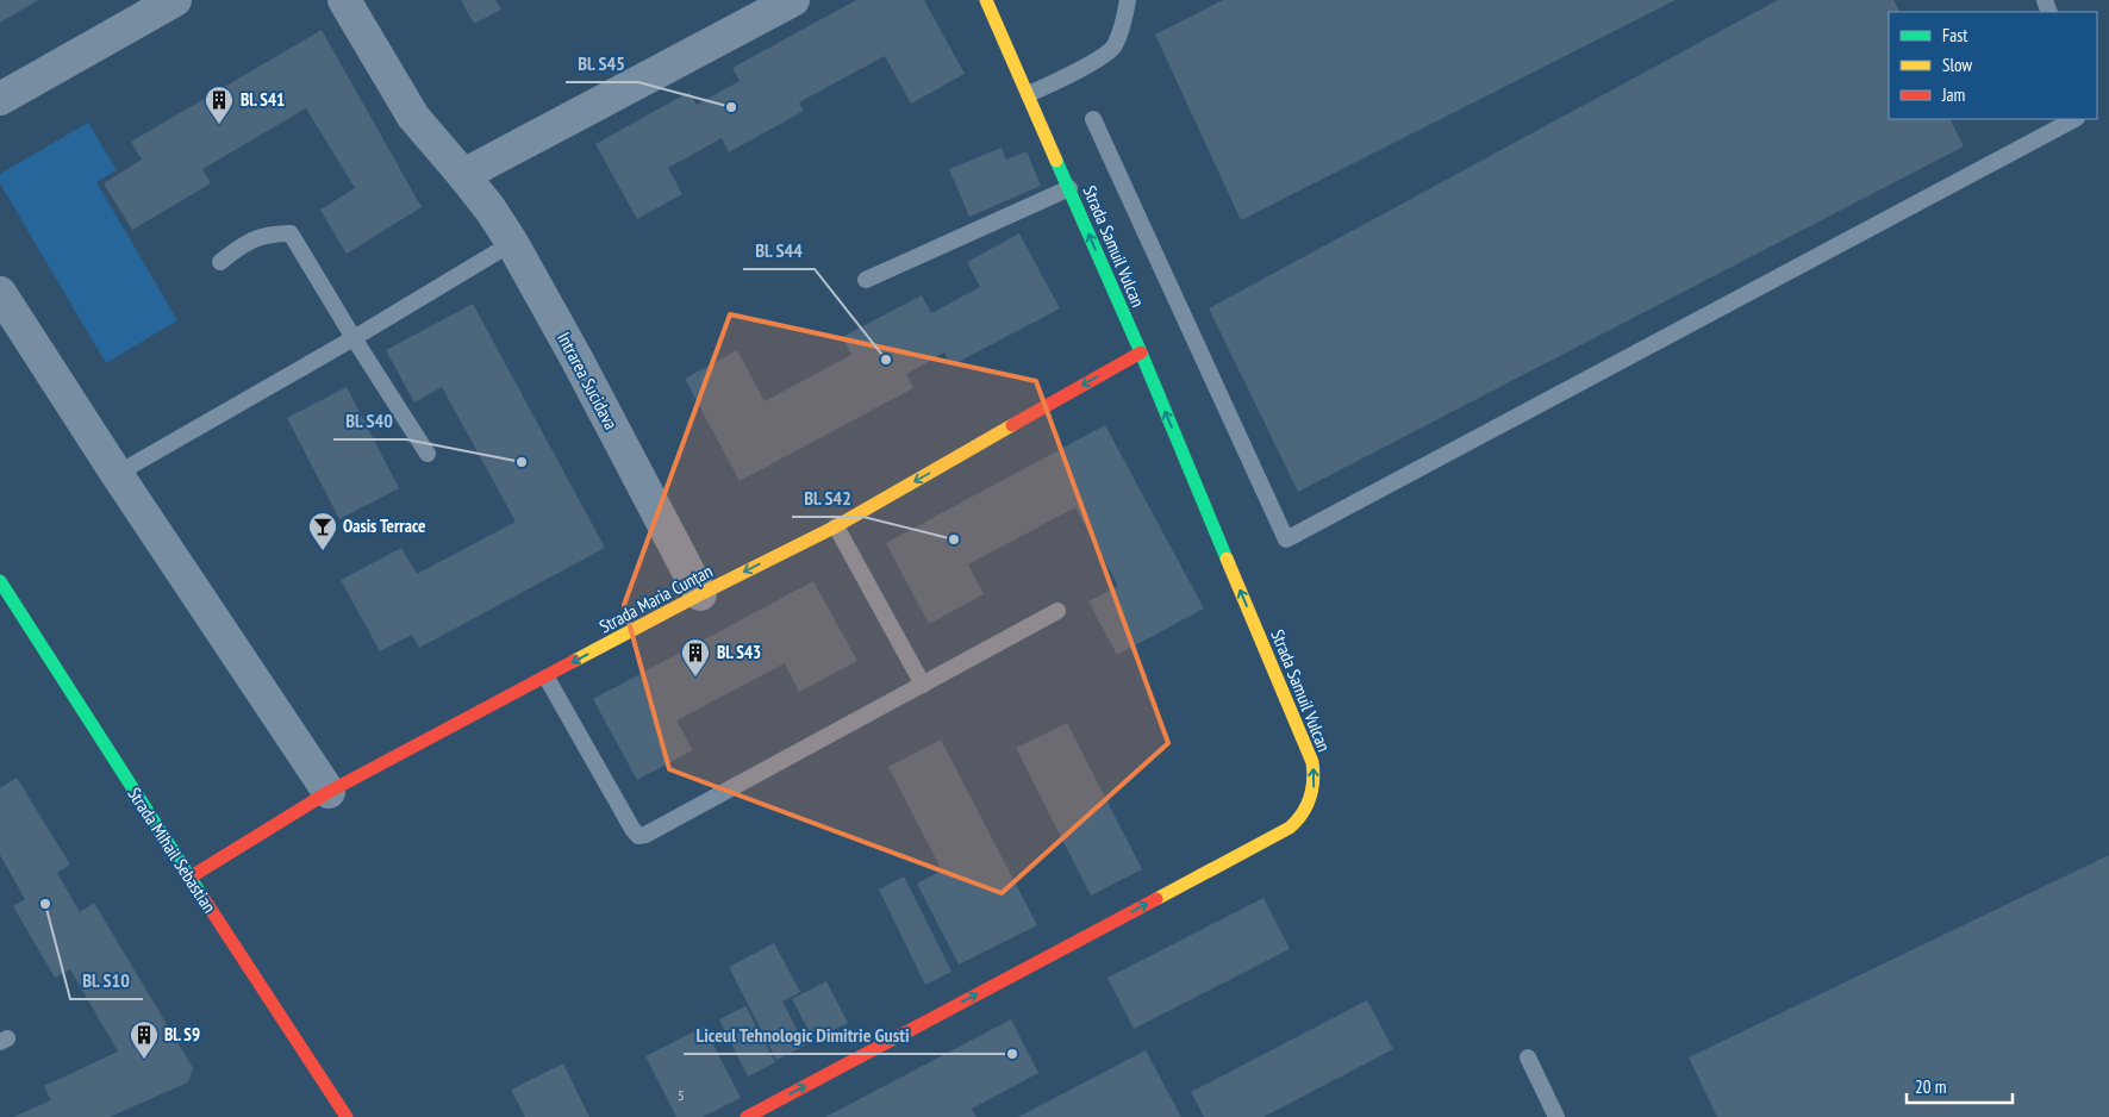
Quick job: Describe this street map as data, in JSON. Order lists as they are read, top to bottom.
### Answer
{
  "streets": {
    "street": [
      "Strada Samuil Vulcan",
      "Intrarea Sucidava",
      "Strada Maria Cunțan",
      "Strada Mihail Sebastian"
    ]
  },
  "crossings": [
    ["Strada Samuil Vulcan", "Strada Maria Cunțan"],
    ["Intrarea Sucidava", "Strada Maria Cunțan"],
    ["Strada Maria Cunțan", "Strada Mihail Sebastian"]
  ],
  "one_way": ["Strada Maria Cunțan"],
  "places": {
    "other": [
      "Bl. S45",
      "Bl. S44",
      "Bl. S40",
      "Bl. S42",
      "Bl. S10",
      "Liceul Tehnologic Dimitrie Gusti"
    ],
    "building": ["Bl. S41", "Bl. S43", "Bl. S9"],
    "bar": ["Oasis Terrace"]
  },
  "house_numbers": ["5"],
  "legend": ["Fast", "Slow", "Jam"],
  "scale_bar": "20 m"
}
